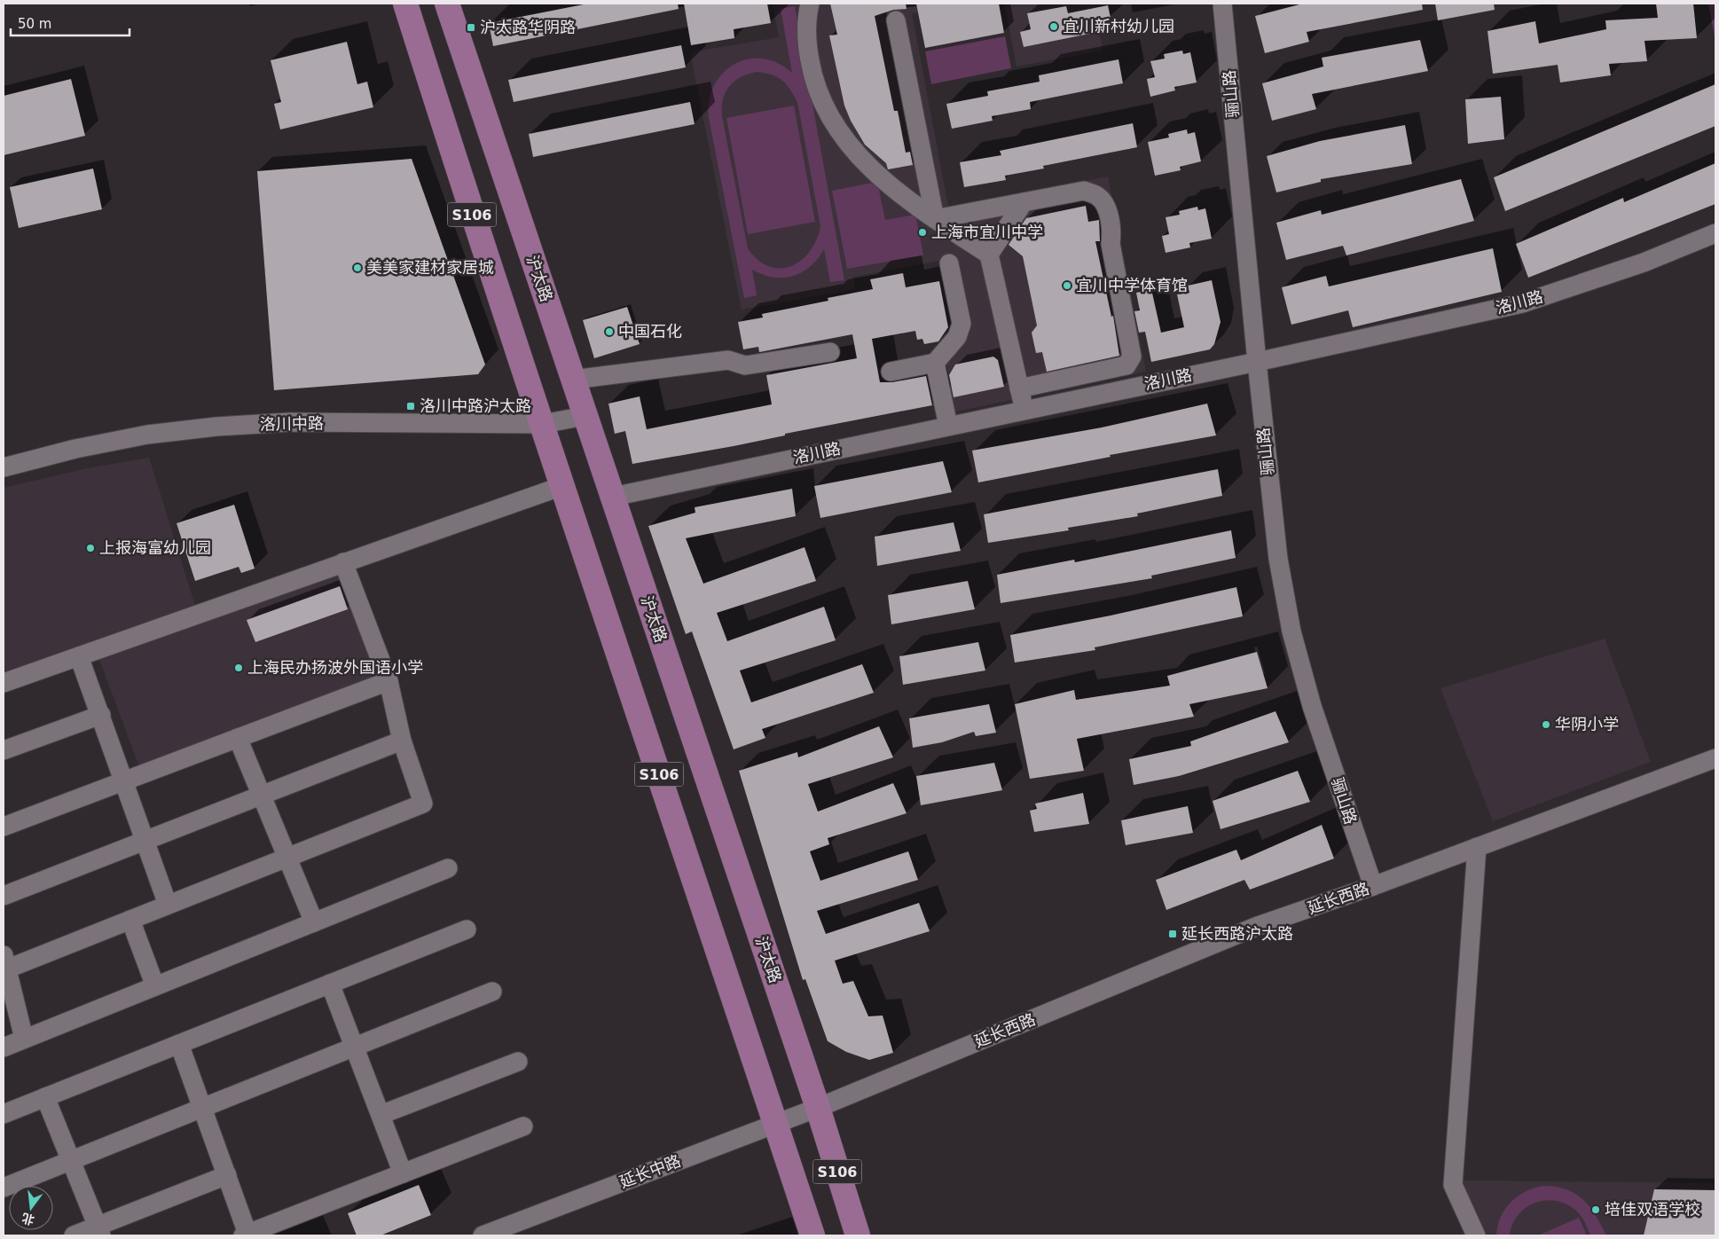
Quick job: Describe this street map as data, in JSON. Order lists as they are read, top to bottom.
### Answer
{
  "streets": {
    "main road": ["S106", "沪太路"],
    "street": [
      "骊山路",
      "洛川路",
      "洛川中路",
      "延长西路",
      "延长中路"
    ]
  },
  "crossings": [
    ["骊山路", "洛川路"],
    ["骊山路", "延长西路"],
    ["S106", "洛川中路"],
    ["S106", "延长中路"],
    ["沪太路", "洛川路"],
    ["沪太路", "洛川中路"],
    ["沪太路", "延长西路"],
    ["沪太路", "延长中路"],
    ["延长西路", "延长中路"]
  ],
  "places": {
    "other": [
      "宜川新村幼儿园",
      "上海市宜川中学",
      "美美家建材家居城",
      "宜川中学体育馆",
      "中国石化",
      "上报海富幼儿园",
      "上海民办扬波外国语小学",
      "华阴小学",
      "培佳双语学校"
    ],
    "transit": ["沪太路华阴路", "洛川中路沪太路", "延长西路沪太路"]
  },
  "scale_bar": "50 m",
  "north": "bottom"
}
